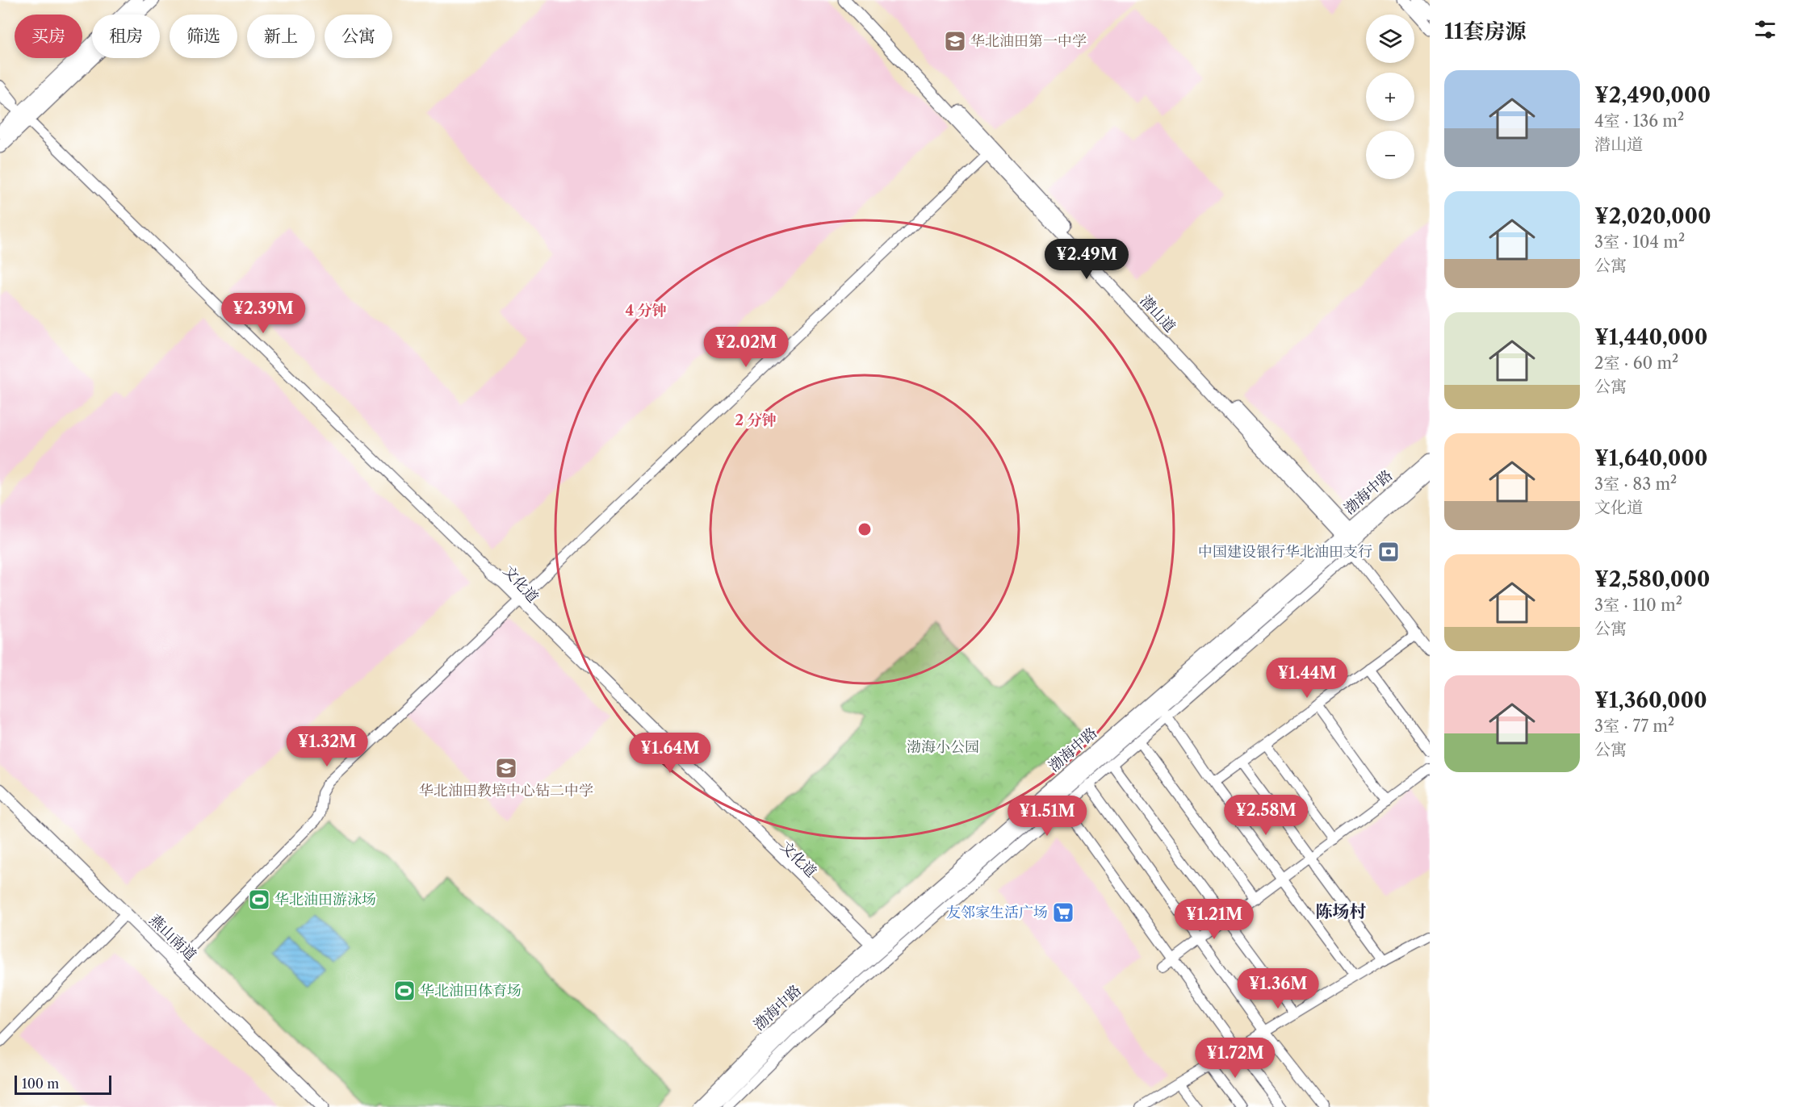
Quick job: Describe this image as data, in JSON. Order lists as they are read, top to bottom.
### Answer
{
  "streets": {
    "main road": [
      "潜山道",
      "渤海中路",
      "文化道",
      "燕山南道"
    ]
  },
  "crossings": [
    ["潜山道", "渤海中路"],
    ["渤海中路", "文化道"]
  ],
  "districts": ["陈场村"],
  "parks": ["渤海小公园"],
  "places": {
    "school or university": ["华北油田第一中学", "华北油田教培中心钻二中学"],
    "bank": ["中国建设银行华北油田支行"],
    "sports": ["华北油田游泳场", "华北油田体育场"],
    "supermarket": ["友邻家生活广场"]
  },
  "scale_bar": "100 m",
  "page": {
    "heading": "11套房源",
    "map_buttons": ["+", "−"],
    "chip": [
      "买房",
      "租房",
      "筛选",
      "新上",
      "公寓"
    ],
    "list": [
      {
        "name": "¥2,490,000",
        "note": "4室 · 136 m² · 潜山道"
      },
      {
        "name": "¥2,020,000",
        "note": "3室 · 104 m² · 公寓"
      },
      {
        "name": "¥1,440,000",
        "note": "2室 · 60 m² · 公寓"
      },
      {
        "name": "¥1,640,000",
        "note": "3室 · 83 m² · 文化道"
      },
      {
        "name": "¥2,580,000",
        "note": "3室 · 110 m² · 公寓"
      },
      {
        "name": "¥1,360,000",
        "note": "3室 · 77 m² · 公寓"
      }
    ],
    "price": [
      "¥2.49M",
      "¥2.39M",
      "¥2.02M",
      "¥1.44M",
      "¥1.32M",
      "¥1.64M",
      "¥2.58M",
      "¥1.51M",
      "¥1.21M",
      "¥1.36M",
      "¥1.72M"
    ],
    "scale": "100 m"
  },
  "rings": ["4 分钟", "2 分钟"]
}
